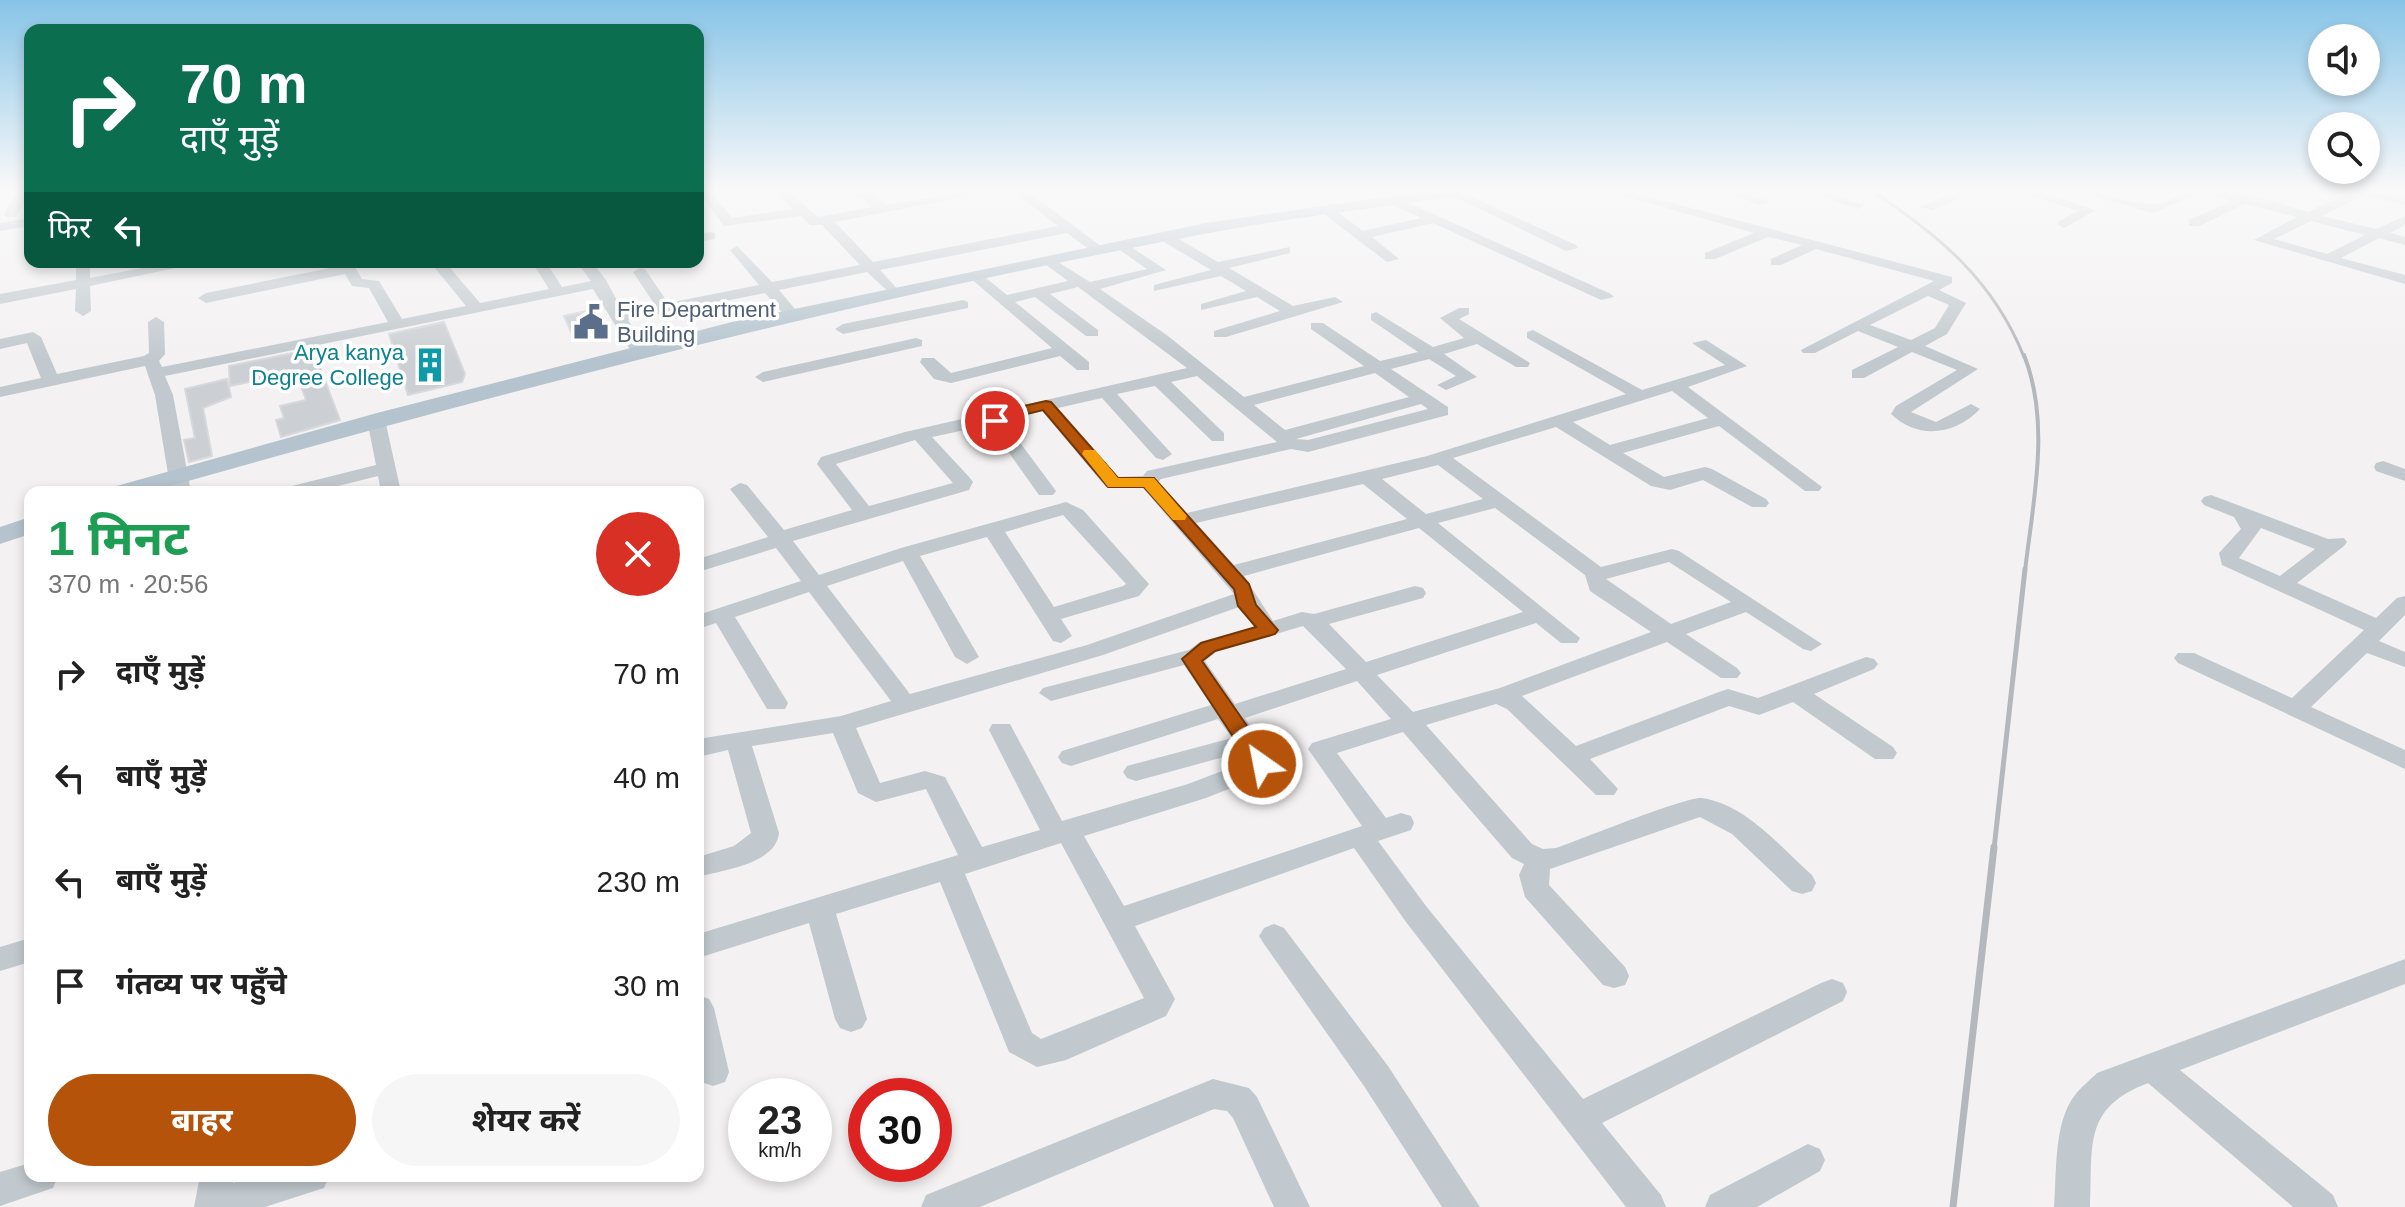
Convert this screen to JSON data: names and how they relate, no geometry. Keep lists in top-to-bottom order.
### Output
{
  "places": {
    "public building": ["Fire Department Building"],
    "building": ["Arya kanya Degree College"]
  },
  "page": {
    "turn": ["70 m", "दाएँ मुड़ें"],
    "then": "फिर",
    "heading": ["1 मिनट", "370 m · 20:56"],
    "list": [
      {
        "name": "दाएँ मुड़ें",
        "value": "70 m"
      },
      {
        "name": "बाएँ मुड़ें",
        "value": "40 m"
      },
      {
        "name": "बाएँ मुड़ें",
        "value": "230 m"
      },
      {
        "name": "गंतव्य पर पहुँचे",
        "value": "30 m"
      }
    ],
    "buttons": ["बाहर", "शेयर करें"],
    "speed": "23 km/h",
    "limit": "30"
  }
}
